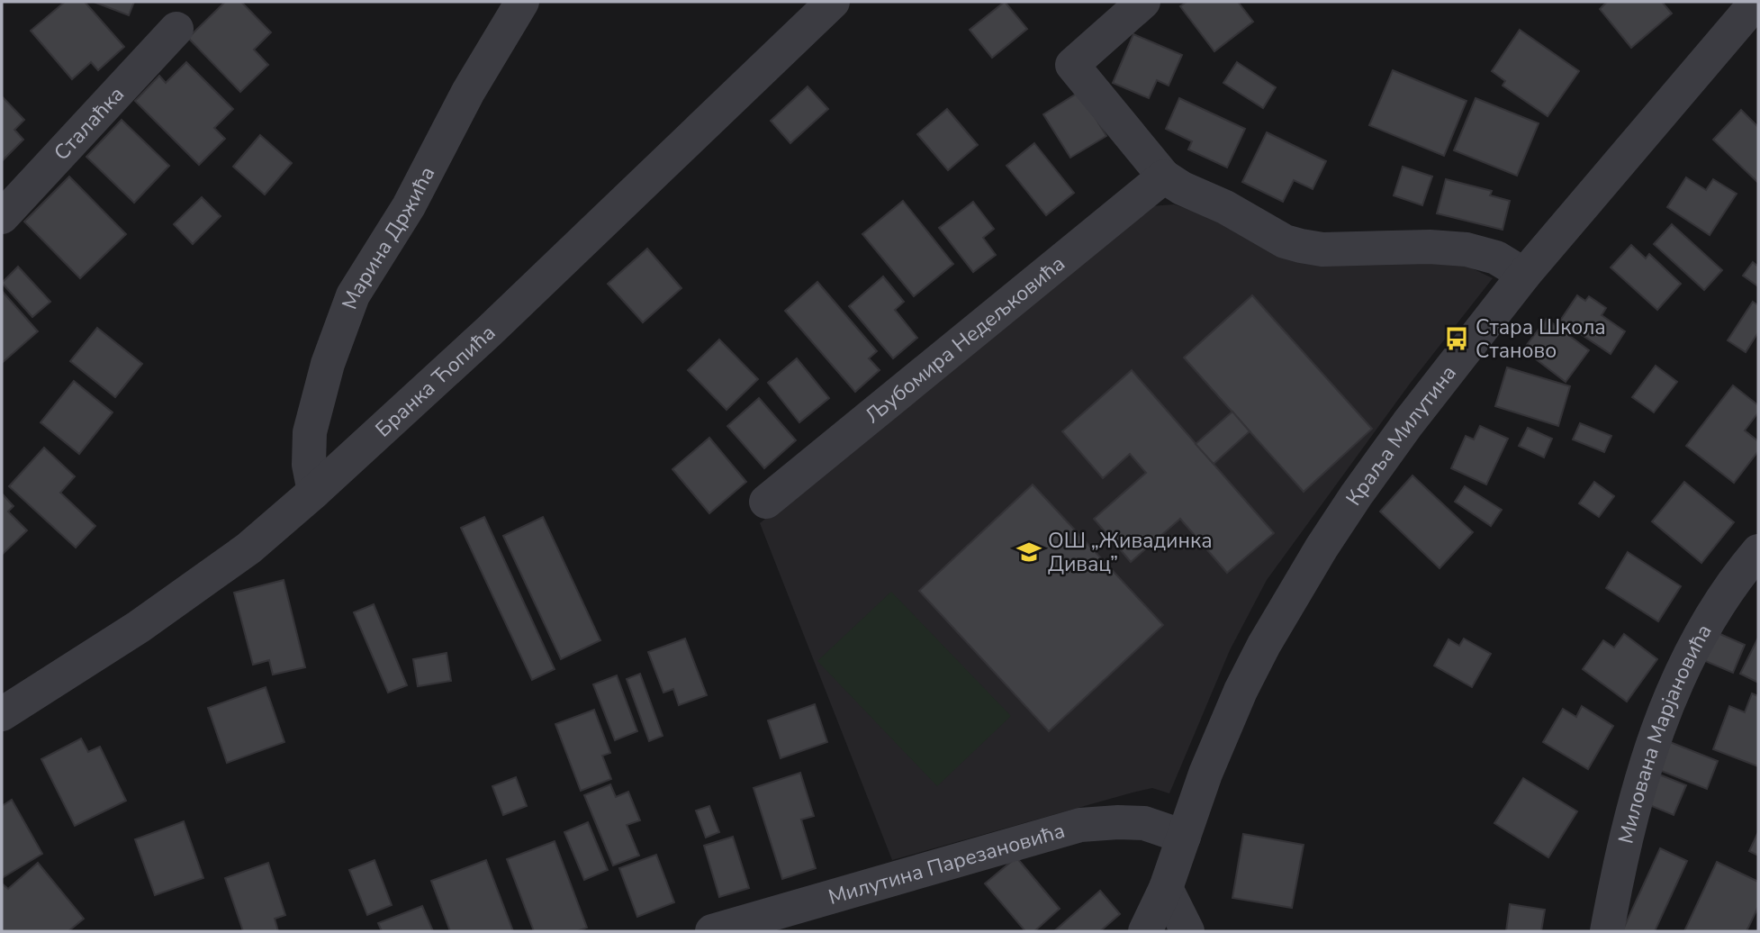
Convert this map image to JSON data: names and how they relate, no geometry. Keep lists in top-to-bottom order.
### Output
{
  "streets": {
    "street": [
      "Сталаћка",
      "Марина Држића",
      "Љубомира Недељковића",
      "Бранка Ћопића",
      "Краља Милутина",
      "Милована Марјановића",
      "Милутина Парезановића"
    ]
  },
  "crossings": [
    ["Марина Држића", "Бранка Ћопића"],
    ["Краља Милутина", "Милутина Парезановића"]
  ],
  "places": {
    "bus stop": ["Стара Школа Станово"],
    "school or university": ["ОШ „Живадинка Дивац”"]
  }
}
